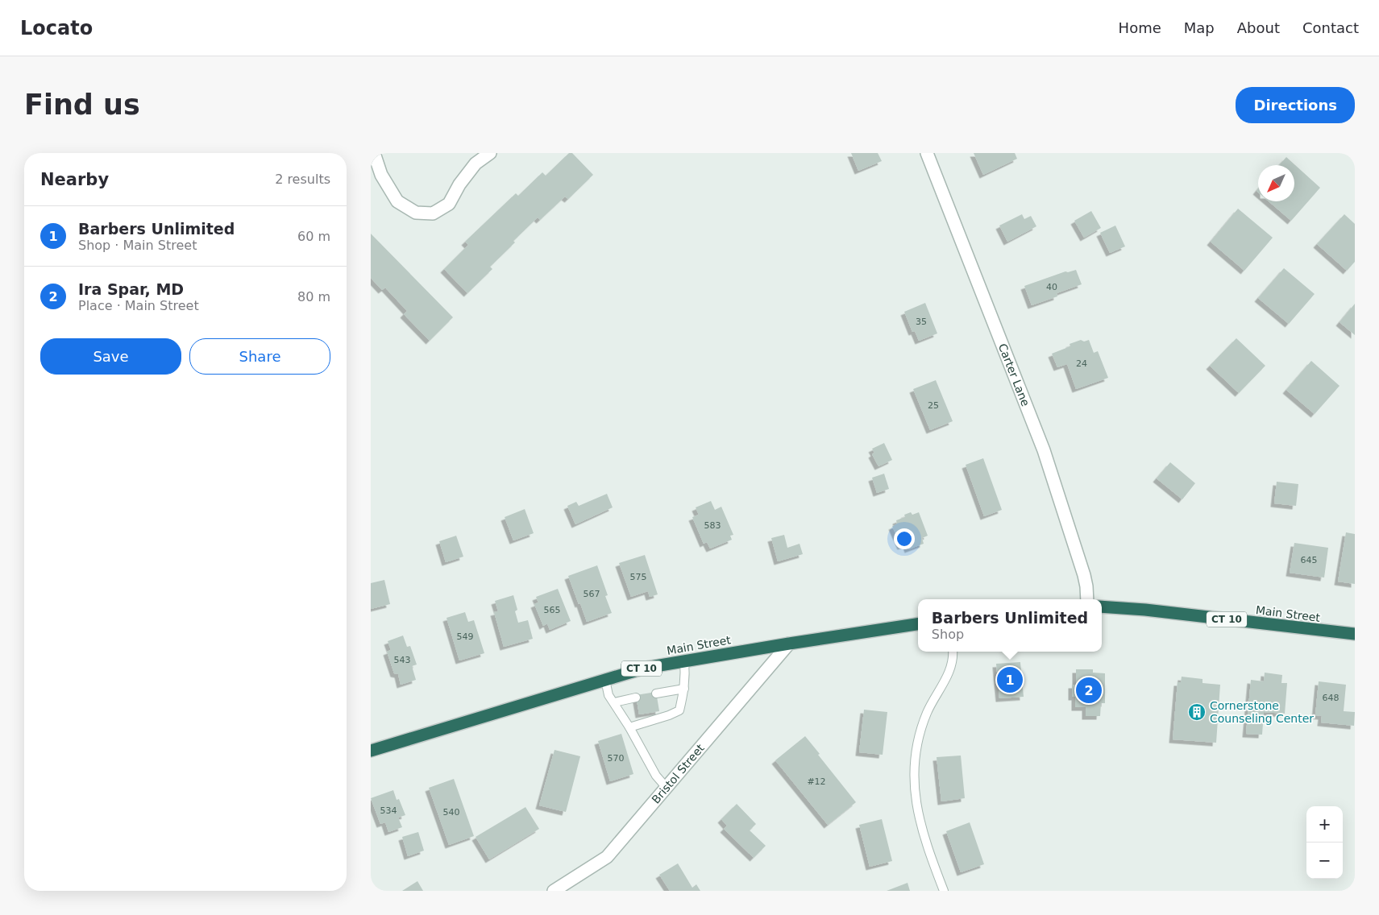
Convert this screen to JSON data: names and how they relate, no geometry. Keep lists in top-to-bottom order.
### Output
{
  "streets": {
    "highway": ["Main Street", "CT 10"],
    "street": ["Carter Lane", "Bristol Street"]
  },
  "crossings": [
    ["Main Street", "Bristol Street"]
  ],
  "places": {
    "building": ["Cornerstone Counseling Center"]
  },
  "house_numbers": [
    "40",
    "35",
    "24",
    "25",
    "583",
    "645",
    "575",
    "567",
    "565",
    "549",
    "543",
    "648",
    "570",
    "#12",
    "534",
    "540"
  ],
  "north": "bottom left",
  "page": {
    "header": "Locato",
    "nav": [
      "Home",
      "Map",
      "About",
      "Contact"
    ],
    "buttons": [
      "Directions",
      ["Save", "Share"]
    ],
    "title": "Find us",
    "heading": ["Nearby", "2 results"],
    "list": [
      {
        "mark": "1",
        "name": "Barbers Unlimited",
        "note": "Shop · Main Street",
        "value": "60 m"
      },
      {
        "mark": "2",
        "name": "Ira Spar, MD",
        "note": "Place · Main Street",
        "value": "80 m"
      }
    ],
    "popup": ["Barbers Unlimited", "Shop"],
    "pins": ["1", "2"],
    "map_buttons": ["+", "−"]
  }
}
